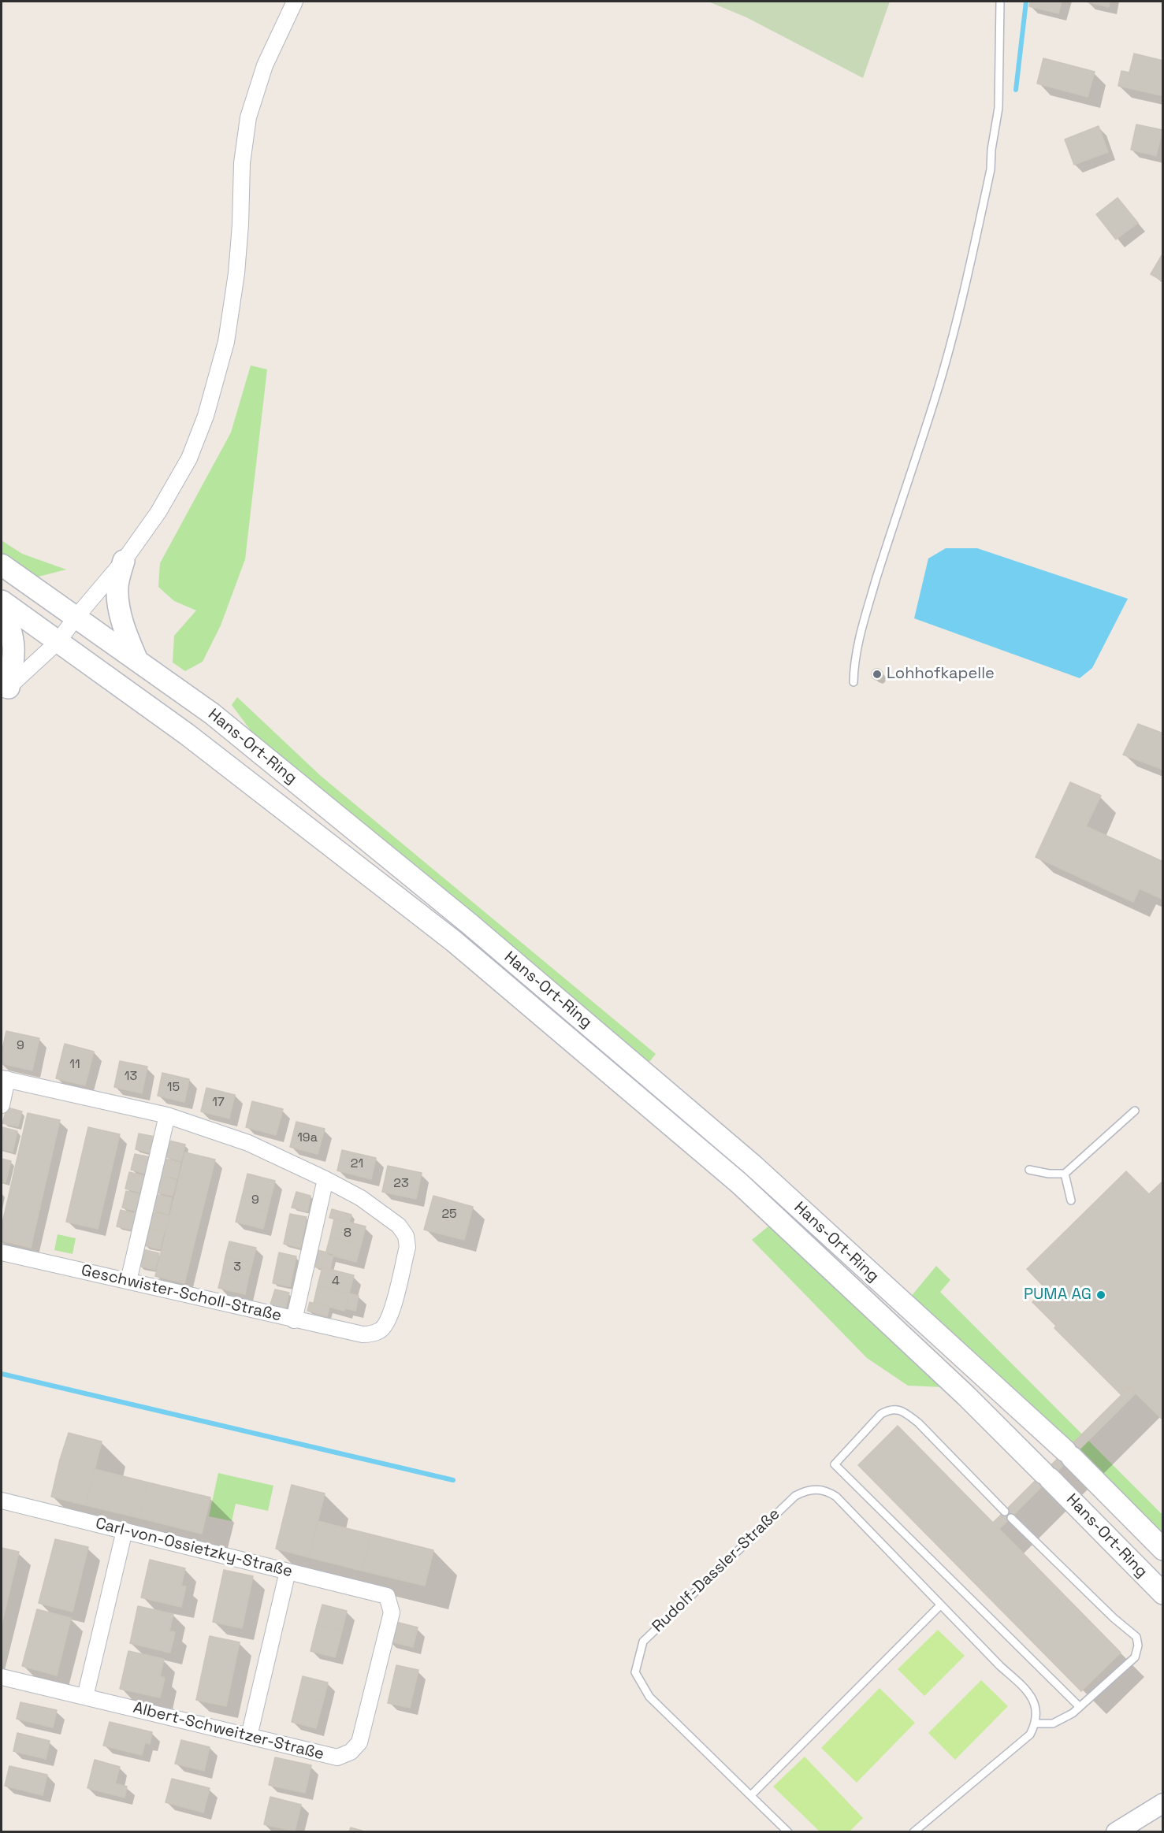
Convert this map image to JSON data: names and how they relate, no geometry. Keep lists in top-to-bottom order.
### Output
{
  "streets": {
    "main road": ["Hans-Ort-Ring"],
    "street": ["Geschwister-Scholl-Straße", "Carl-von-Ossietzky-Straße", "Albert-Schweitzer-Straße"],
    "lane": ["Rudolf-Dassler-Straße"]
  },
  "crossings": [
    ["Carl-von-Ossietzky-Straße", "Albert-Schweitzer-Straße"]
  ],
  "places": ["Lohhofkapelle", "PUMA AG"],
  "house_numbers": [
    "9",
    "11",
    "13",
    "15",
    "17",
    "19a",
    "21",
    "23",
    "9",
    "25",
    "8",
    "3",
    "4"
  ]
}
